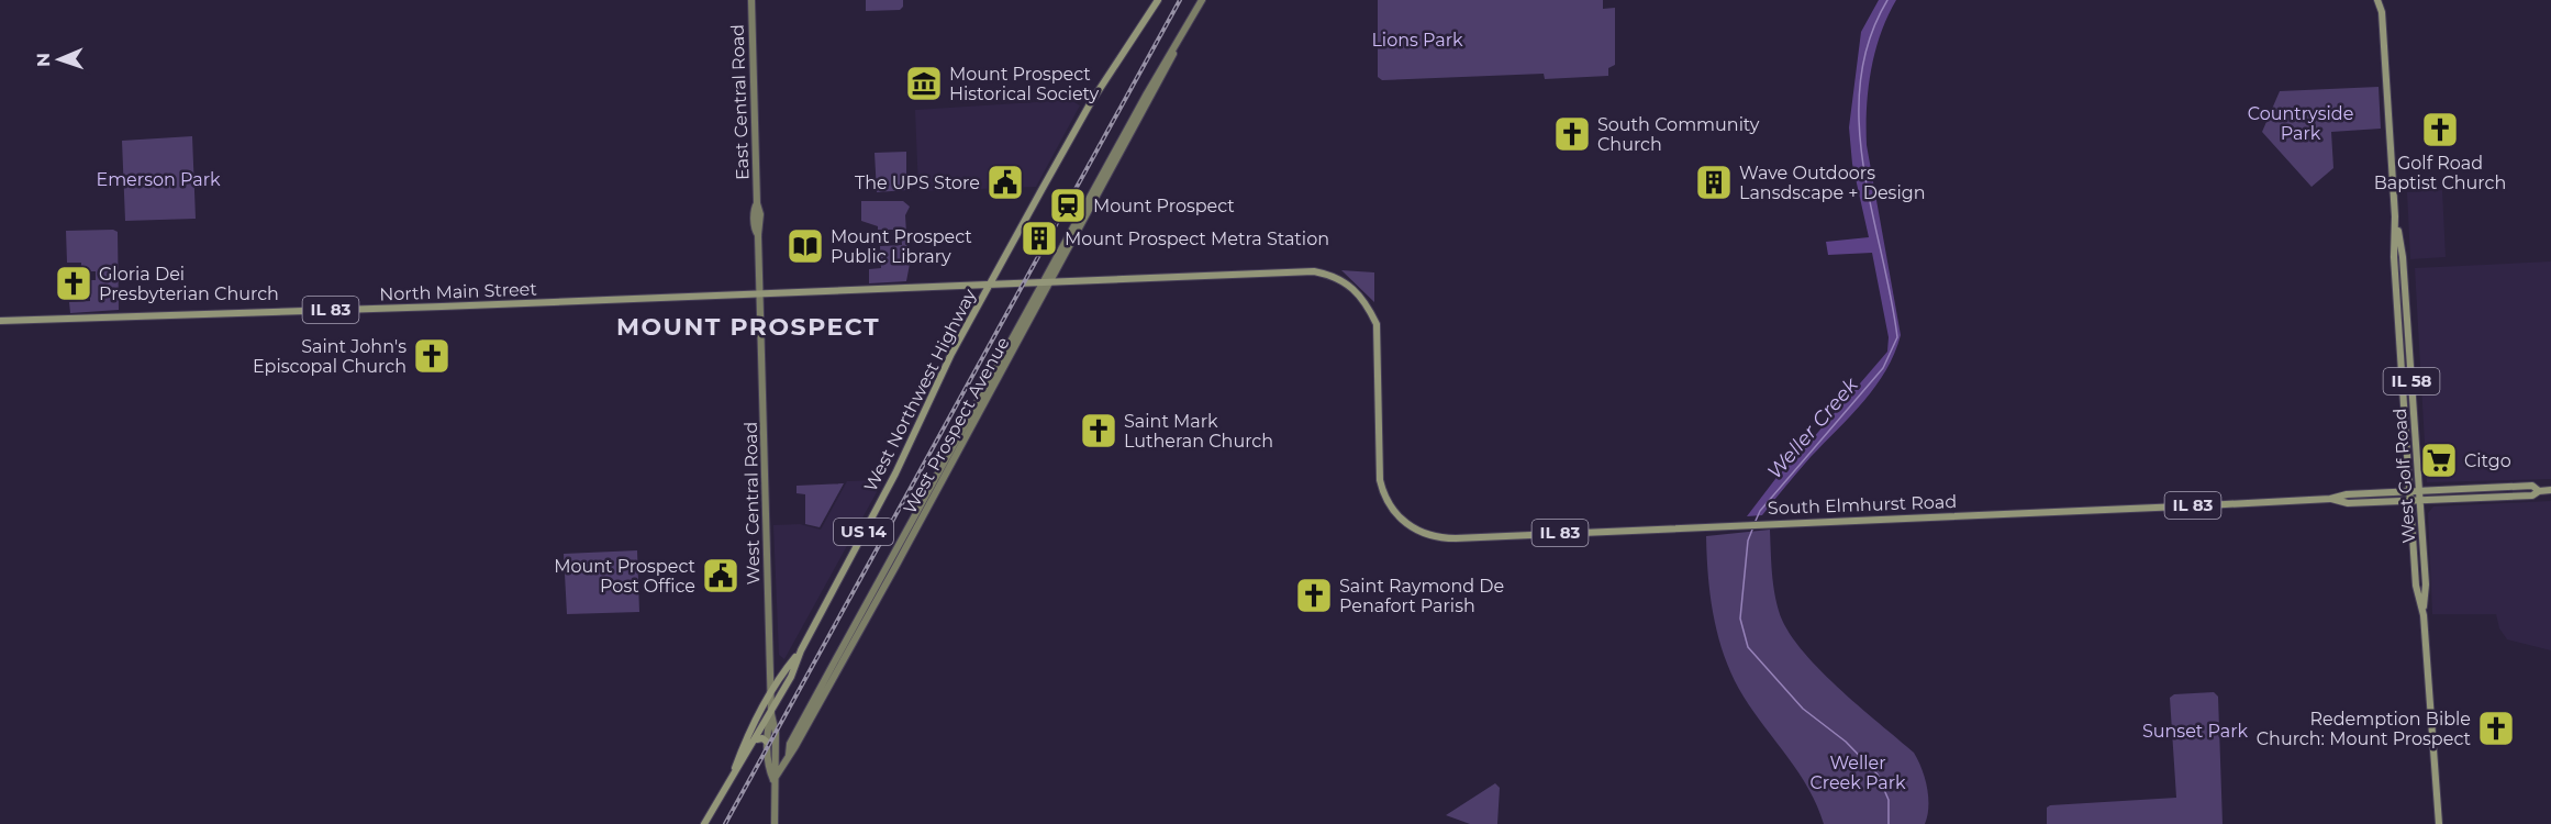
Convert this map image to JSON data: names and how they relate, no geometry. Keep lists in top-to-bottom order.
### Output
{
  "streets": {
    "main road": [
      "North Main Street",
      "IL 83",
      "IL 58",
      "West Northwest Highway",
      "West Golf Road",
      "South Elmhurst Road",
      "US 14"
    ],
    "street": ["East Central Road", "West Prospect Avenue", "West Central Road"]
  },
  "crossings": [
    ["East Central Road", "North Main Street"],
    ["East Central Road", "IL 83"],
    ["East Central Road", "West Central Road"],
    ["North Main Street", "IL 83"],
    ["North Main Street", "West Central Road"],
    ["IL 83", "West Northwest Highway"],
    ["IL 83", "West Prospect Avenue"],
    ["IL 83", "West Central Road"],
    ["IL 83", "South Elmhurst Road"],
    ["IL 83", "US 14"],
    ["West Northwest Highway", "West Central Road"],
    ["West Northwest Highway", "US 14"],
    ["West Prospect Avenue", "West Central Road"],
    ["West Prospect Avenue", "South Elmhurst Road"],
    ["West Golf Road", "South Elmhurst Road"]
  ],
  "districts": ["MOUNT PROSPECT"],
  "water": ["Weller Creek"],
  "parks": [
    "Lions Park",
    "Countryside Park",
    "Emerson Park",
    "Sunset Park",
    "Weller Creek Park"
  ],
  "places": {
    "museum": ["Mount Prospect Historical Society"],
    "church": [
      "Golf Road Baptist Church",
      "South Community Church",
      "Gloria Dei Presbyterian Church",
      "Saint John's Episcopal Church",
      "Saint Mark Lutheran Church",
      "Saint Raymond De Penafort Parish",
      "Redemption Bible Church: Mount Prospect"
    ],
    "public building": ["The UPS Store", "Mount Prospect Post Office"],
    "building": ["Wave Outdoors Lansdscape + Design", "Mount Prospect Metra Station"],
    "station": ["Mount Prospect"],
    "library": ["Mount Prospect Public Library"],
    "supermarket": ["Citgo"]
  },
  "north": "left"
}
